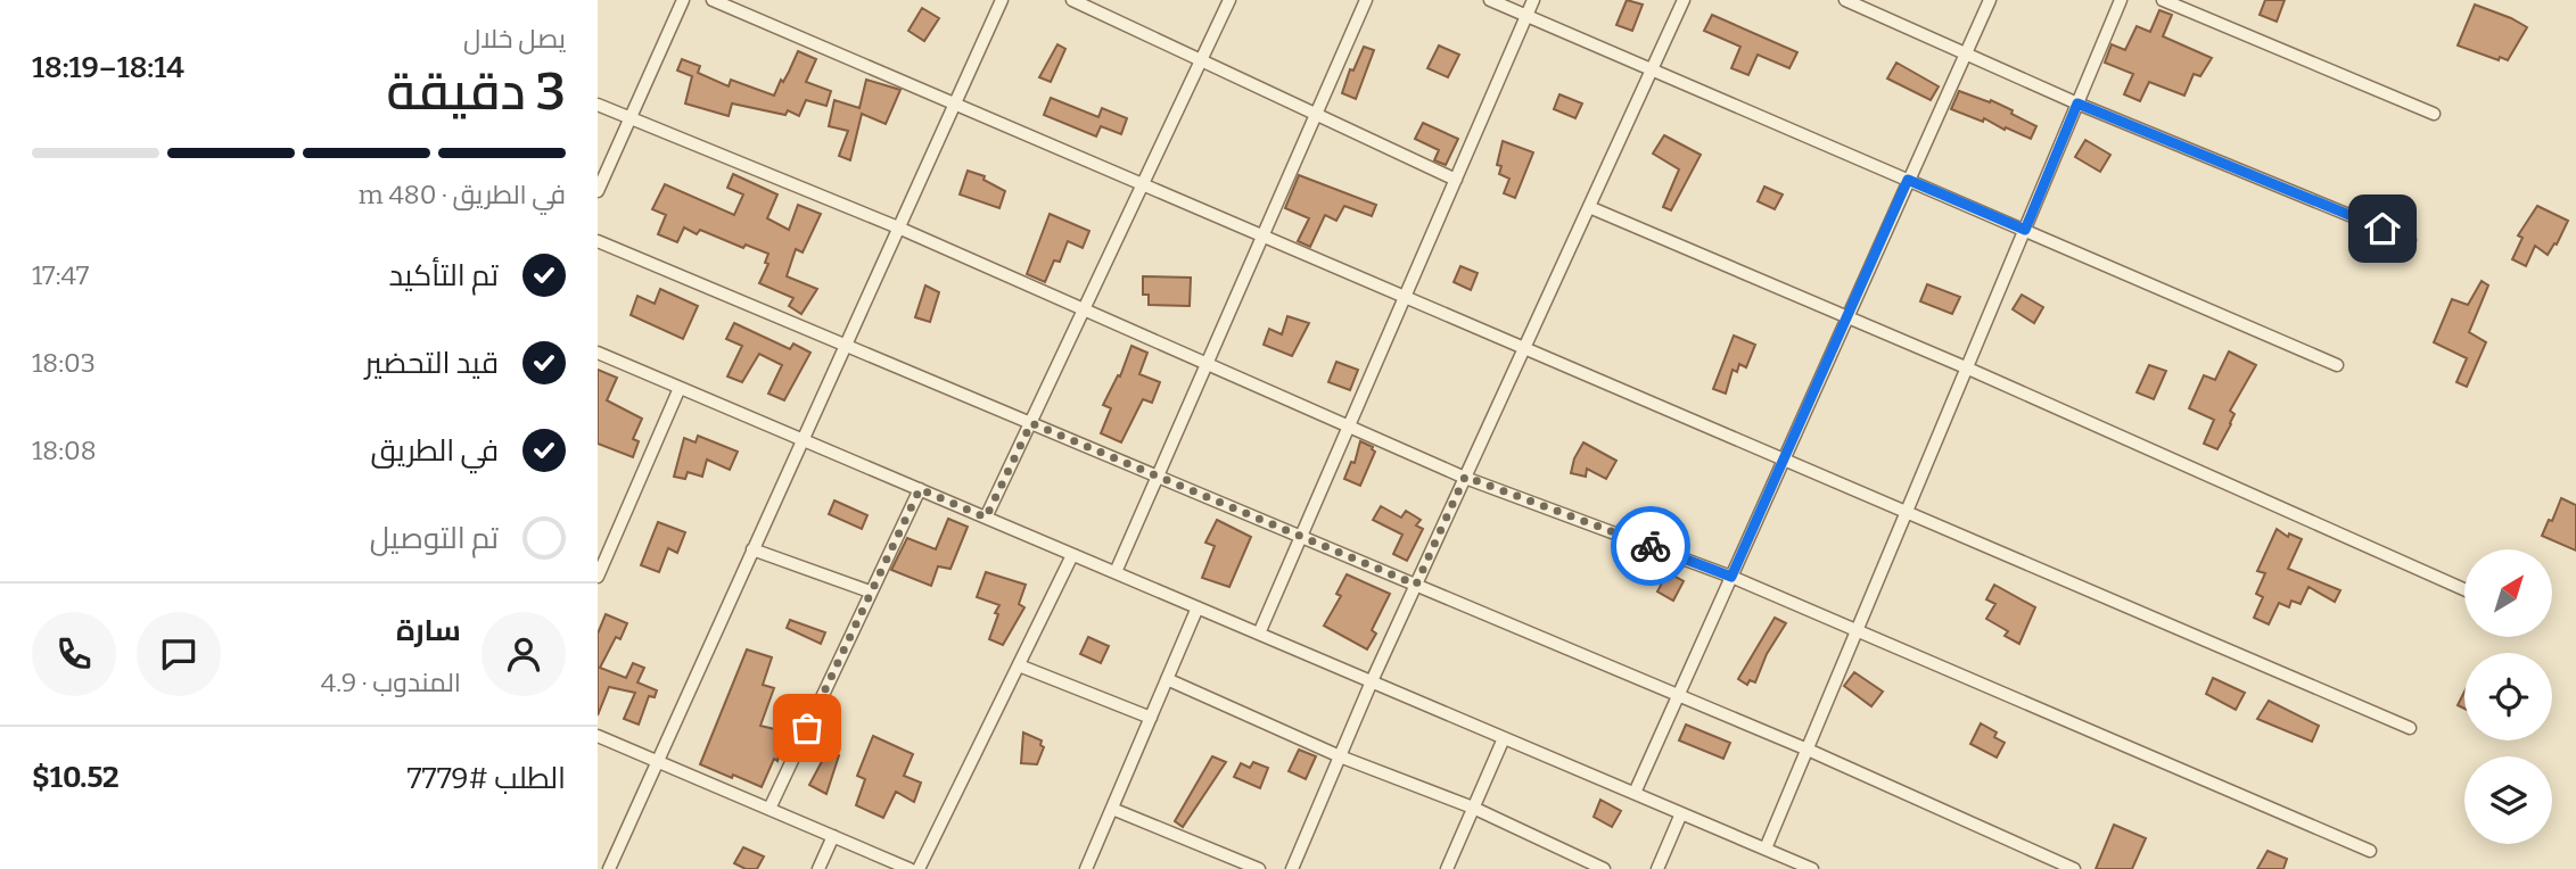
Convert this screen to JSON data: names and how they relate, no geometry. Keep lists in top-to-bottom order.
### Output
{
  "north": "top right",
  "page": {
    "heading": ["3 دقيقة", "يصل خلال", "18:14–18:19"],
    "panel": [
      "سارة",
      "المندوب · 4.9",
      "الطلب #7779",
      "$10.52"
    ],
    "bar": "في الطريق · 480 m",
    "list": [
      ["تم التأكيد", "17:47"],
      ["قيد التحضير", "18:03"],
      ["في الطريق", "18:08"],
      "تم التوصيل"
    ]
  }
}
